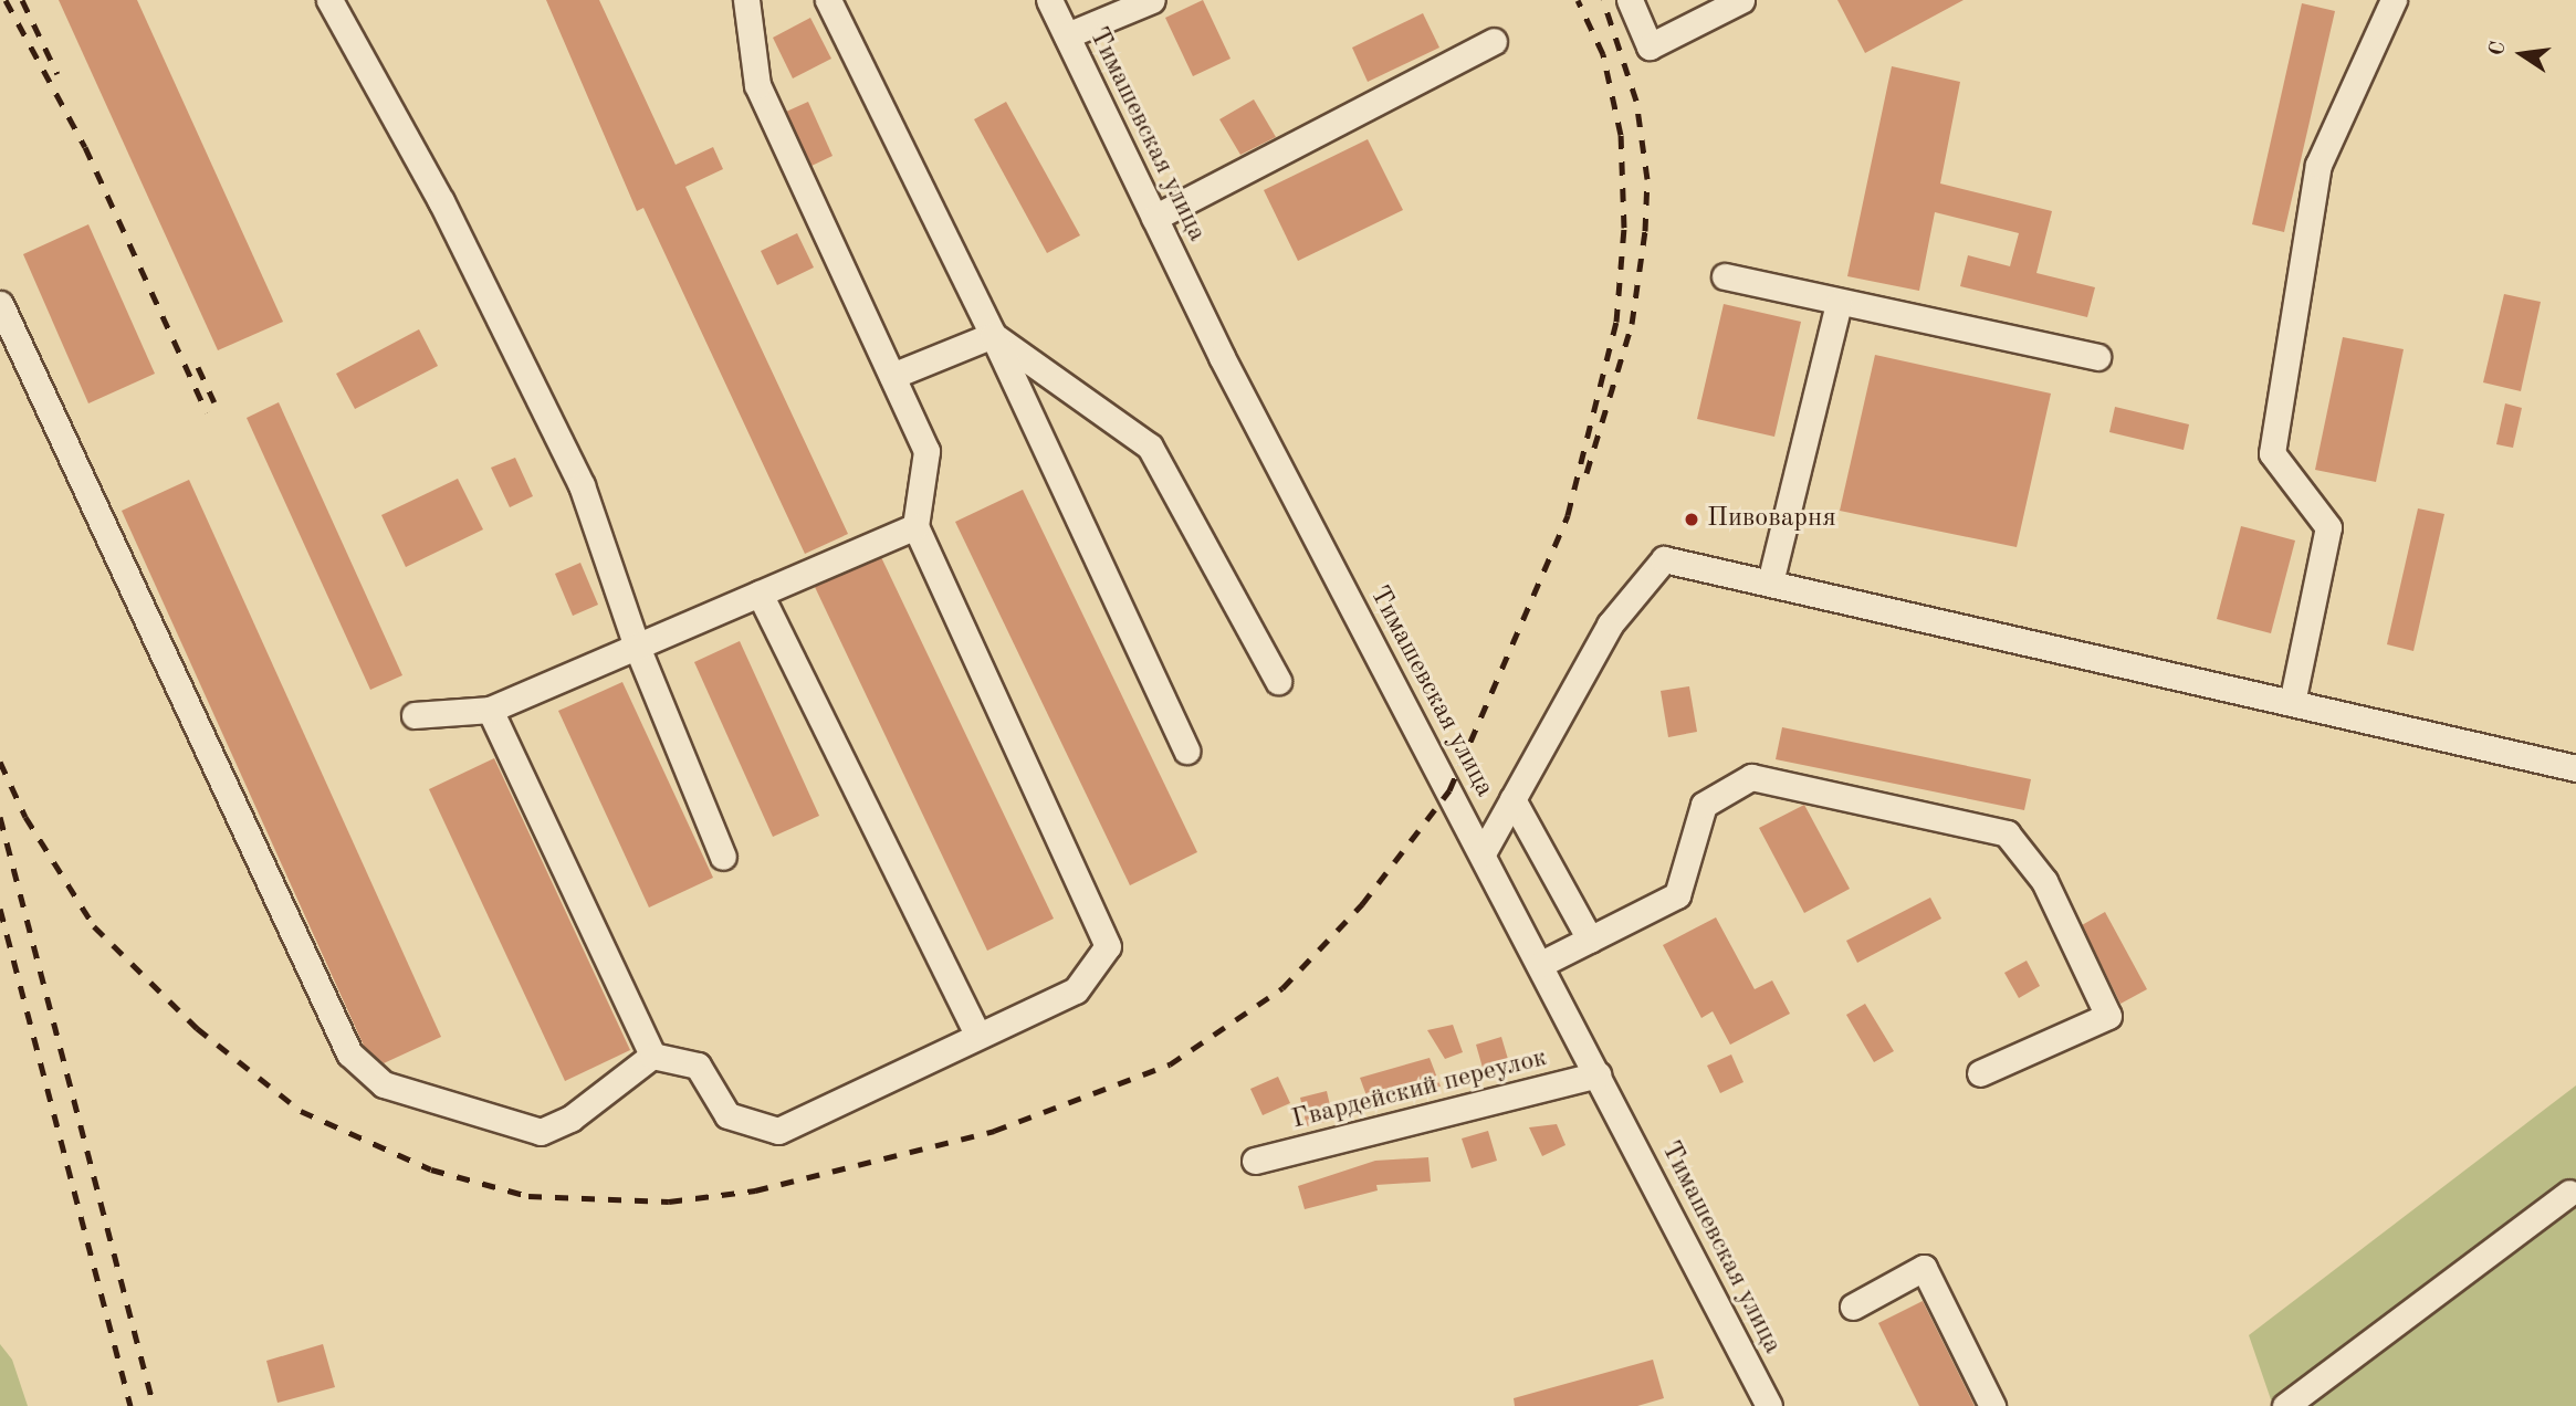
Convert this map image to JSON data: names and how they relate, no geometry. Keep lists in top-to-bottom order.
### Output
{
  "streets": {
    "street": ["Тимашевская улица", "Гвардейский переулок"]
  },
  "crossings": [
    ["Тимашевская улица", "Гвардейский переулок"]
  ],
  "places": ["Пивоварня"],
  "north": "left"
}
